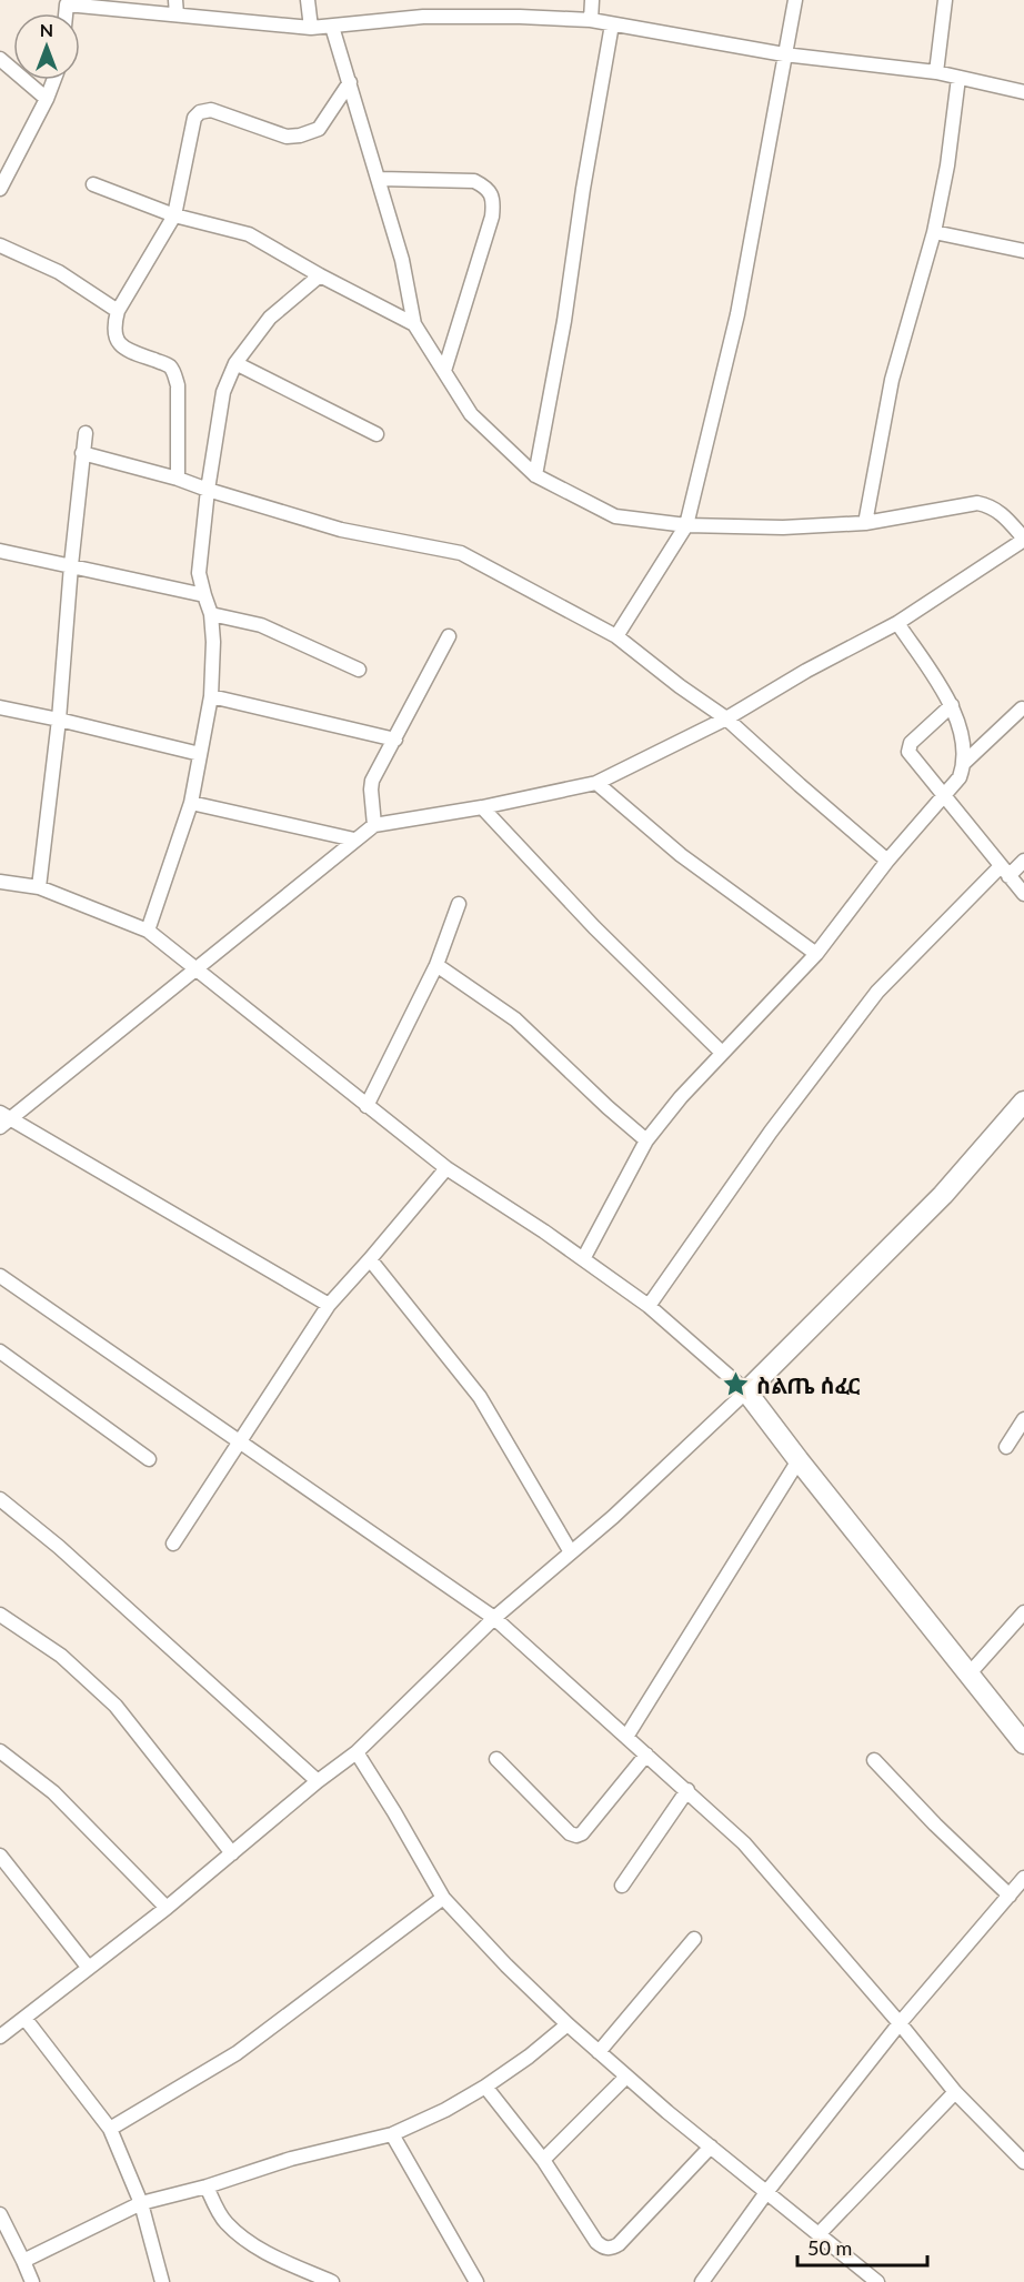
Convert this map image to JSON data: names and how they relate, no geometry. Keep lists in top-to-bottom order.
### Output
{
  "places": {
    "place": ["ስልጤ ሰፈር"]
  },
  "scale_bar": "50 m",
  "north": "top"
}
